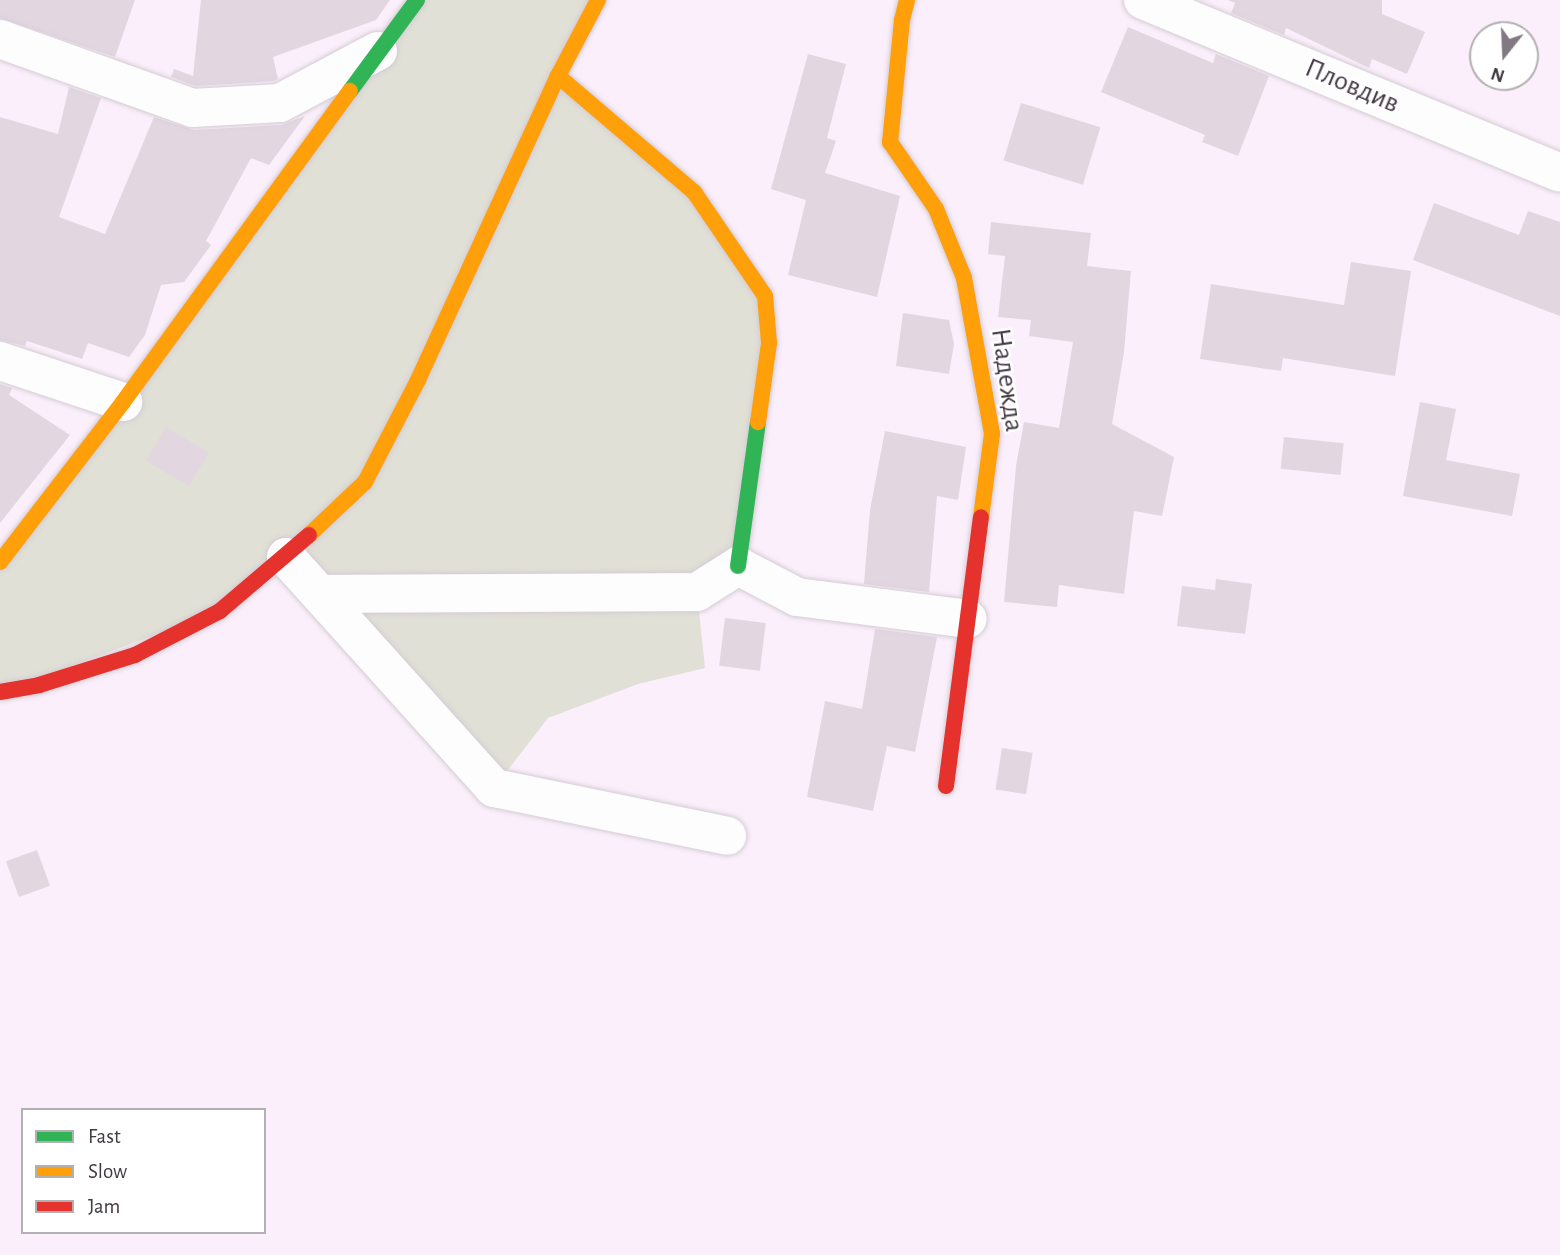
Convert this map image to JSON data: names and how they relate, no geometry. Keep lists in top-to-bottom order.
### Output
{
  "streets": {
    "street": ["Пловдив", "Надежда"]
  },
  "legend": ["Fast", "Slow", "Jam"],
  "north": "bottom"
}
